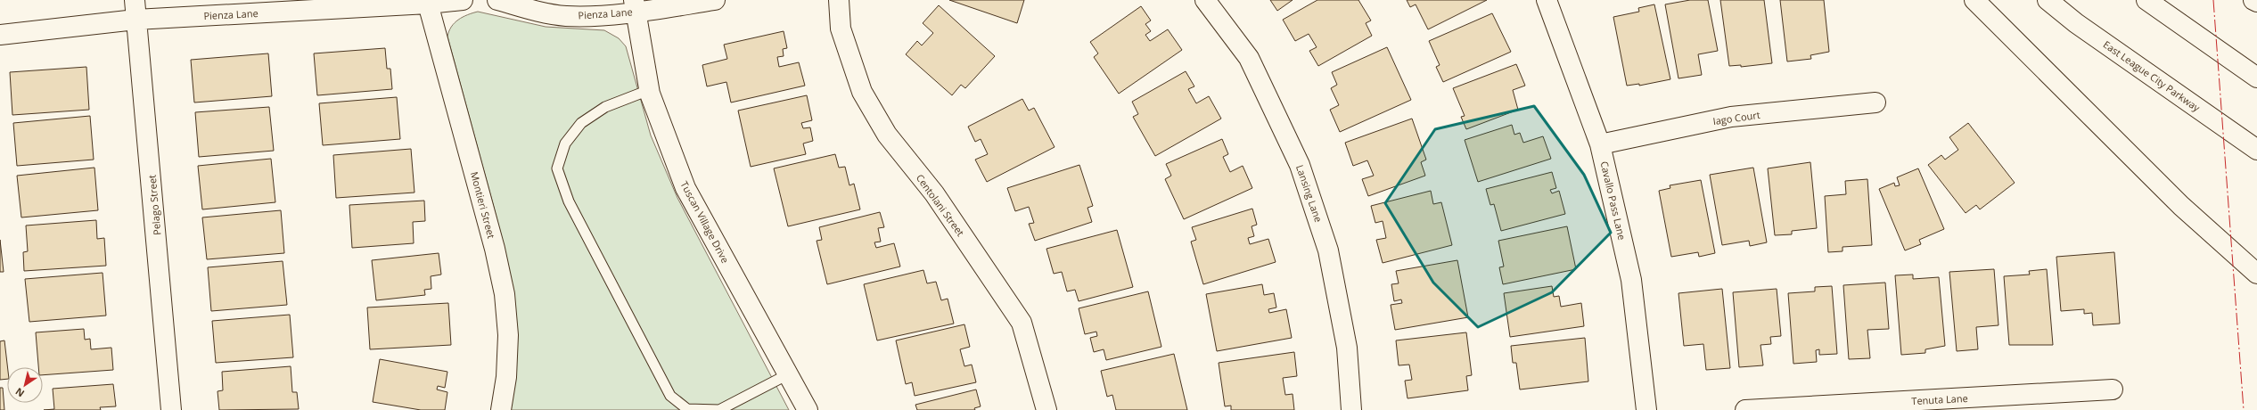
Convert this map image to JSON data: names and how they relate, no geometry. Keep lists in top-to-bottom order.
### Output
{
  "streets": {
    "street": [
      "Pienza Lane",
      "East League City Parkway",
      "Iago Court",
      "Lansing Lane",
      "Cavallo Pass Lane",
      "Pelago Street",
      "Montieri Street",
      "Centolani Street",
      "Tuscan Village Drive",
      "Tenuta Lane"
    ]
  },
  "crossings": [
    ["Pienza Lane", "Pelago Street"],
    ["Pienza Lane", "Montieri Street"],
    ["Pienza Lane", "Tuscan Village Drive"],
    ["Iago Court", "Cavallo Pass Lane"]
  ],
  "north": "bottom left"
}
